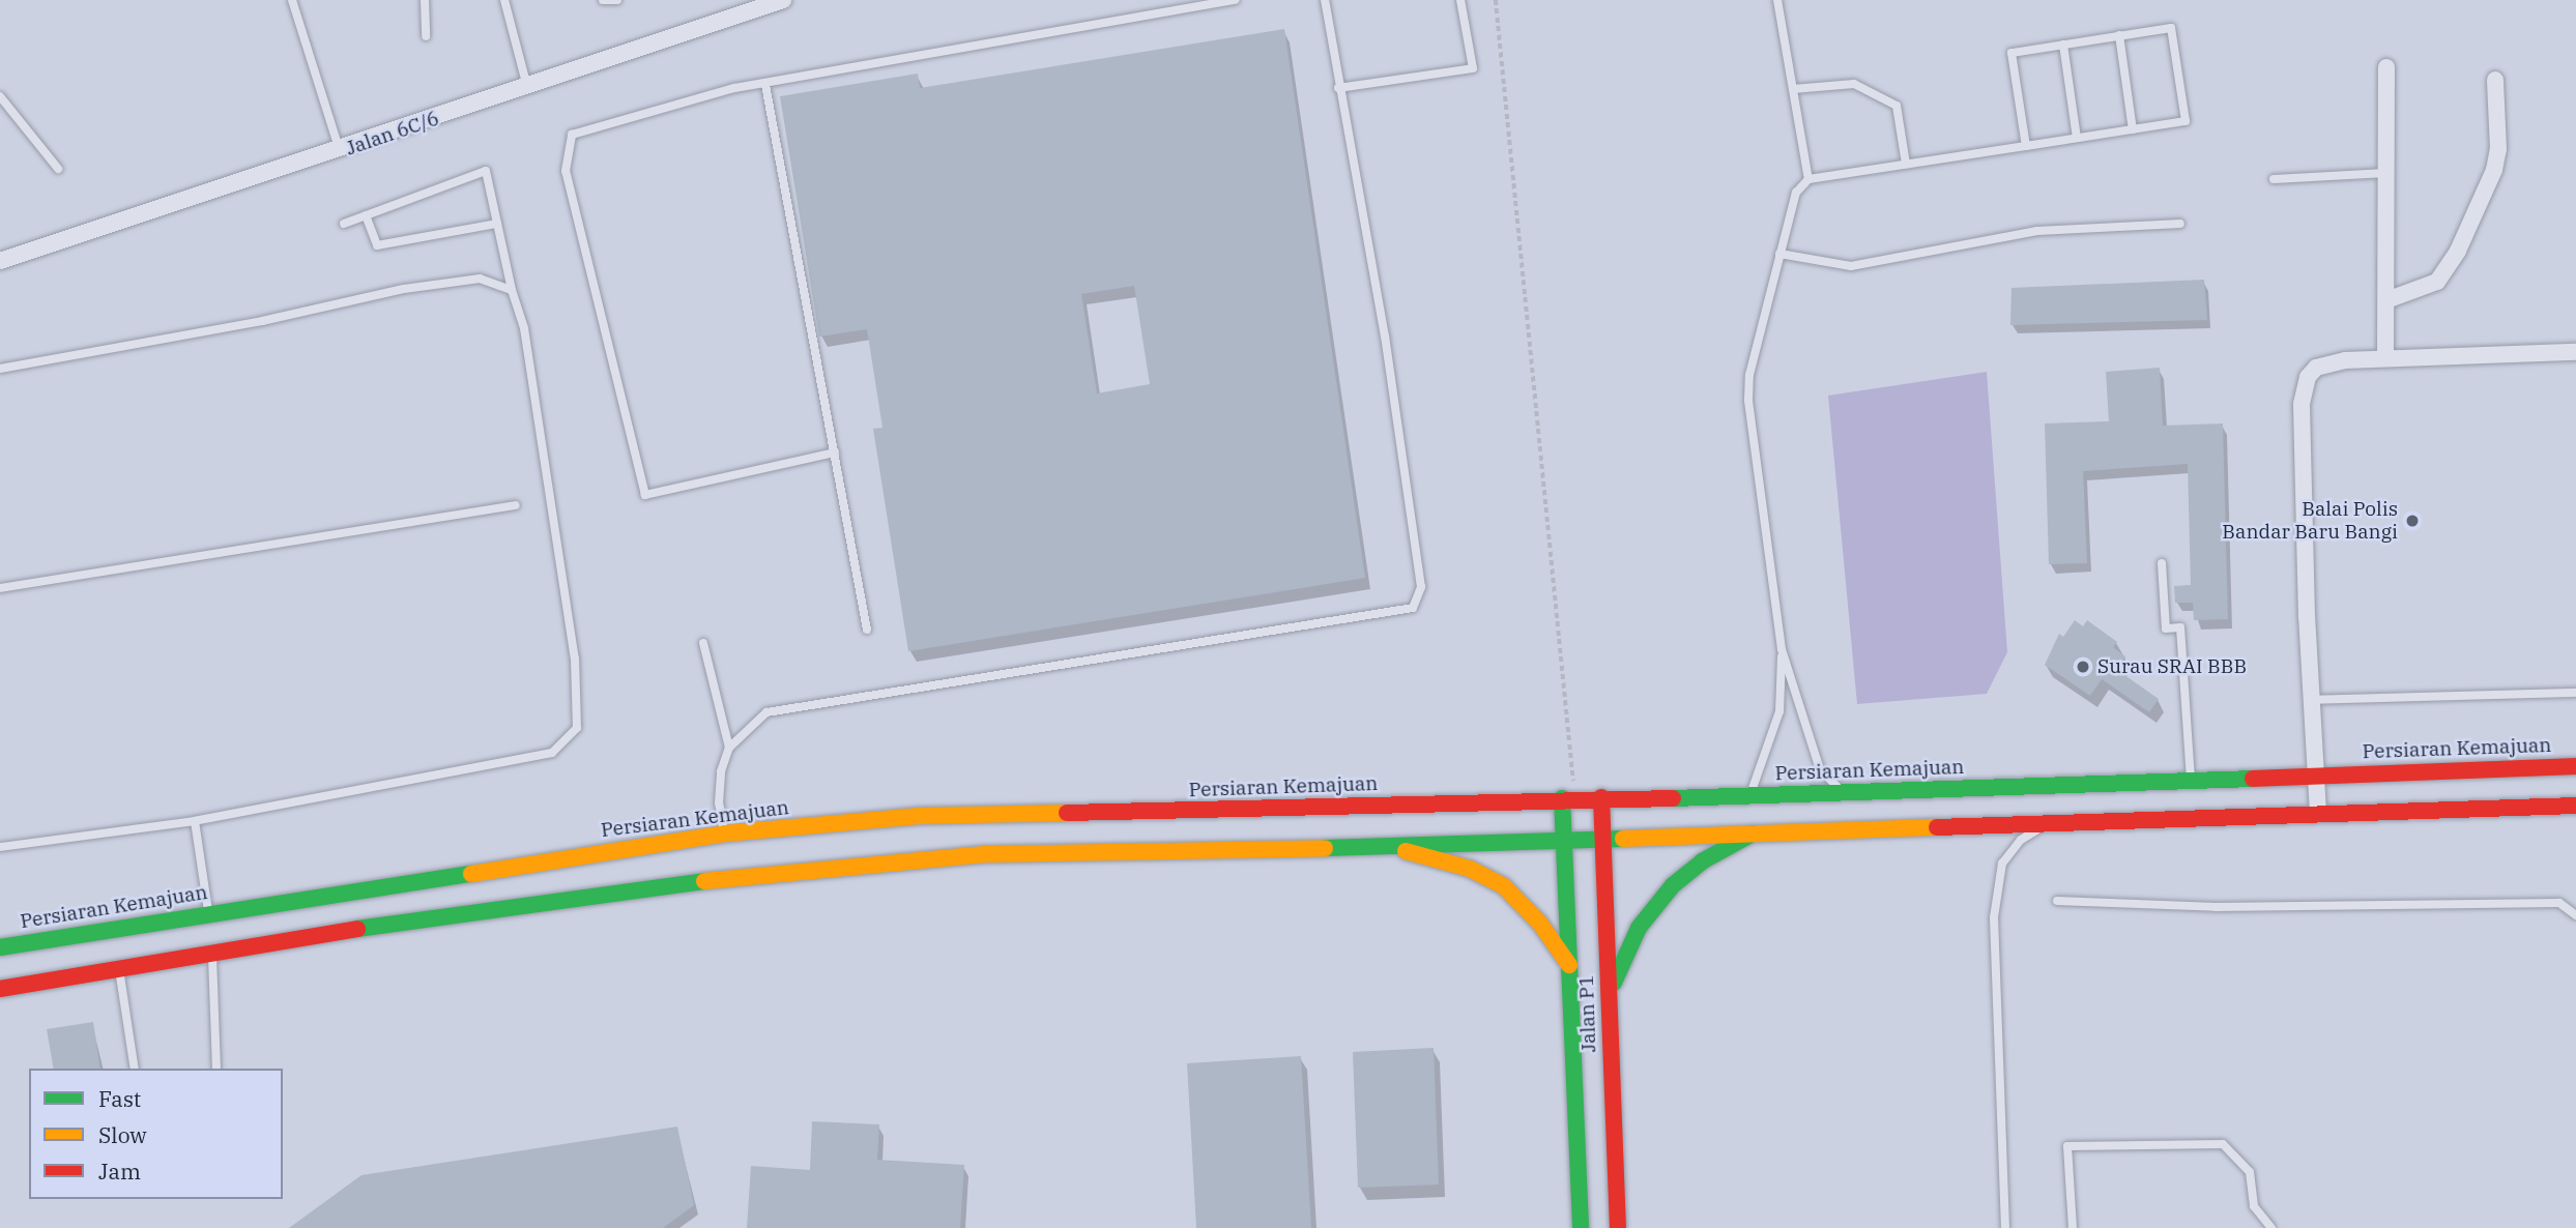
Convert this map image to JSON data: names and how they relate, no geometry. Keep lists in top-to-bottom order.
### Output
{
  "streets": {
    "main road": ["Persiaran Kemajuan", "Jalan P1"],
    "street": ["Jalan 6C/6"]
  },
  "crossings": [
    ["Persiaran Kemajuan", "Jalan P1"]
  ],
  "places": ["Balai Polis Bandar Baru Bangi", "Surau SRAI BBB"],
  "legend": ["Fast", "Slow", "Jam"]
}
